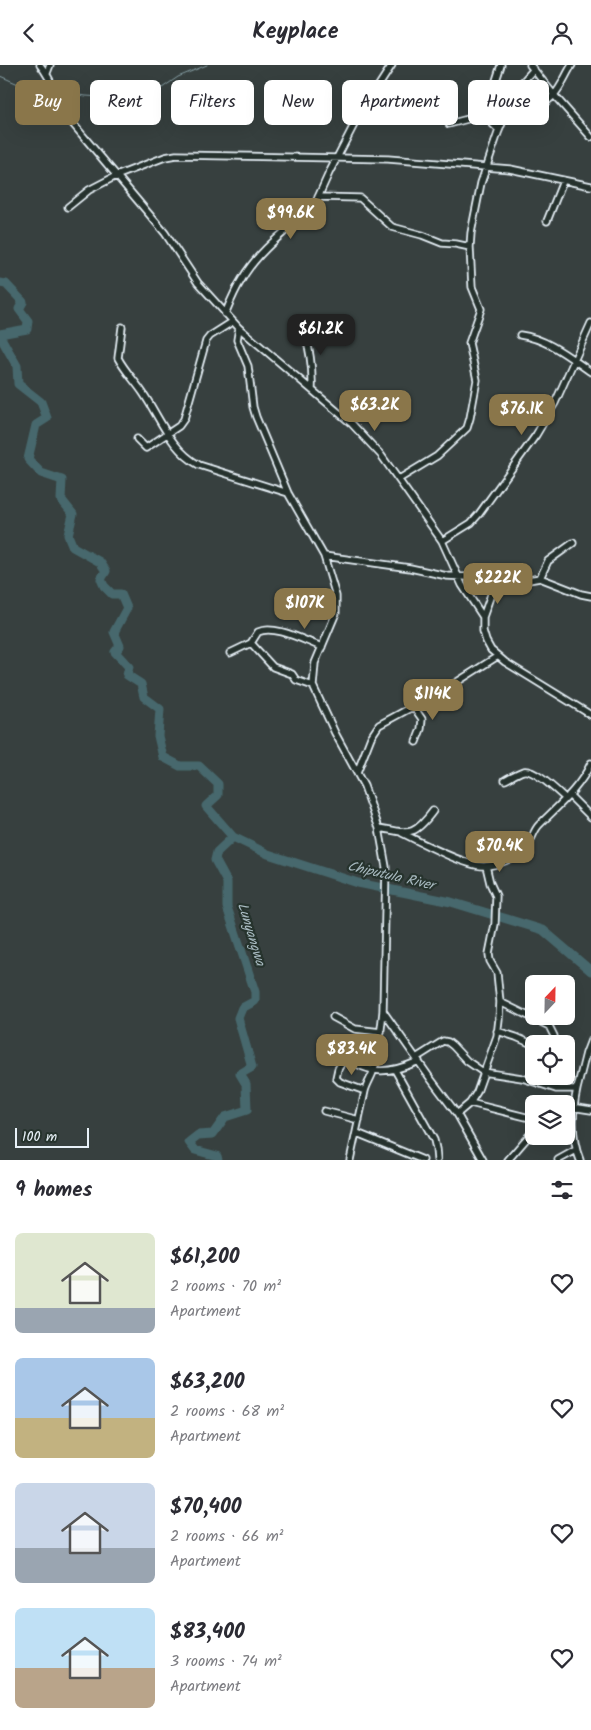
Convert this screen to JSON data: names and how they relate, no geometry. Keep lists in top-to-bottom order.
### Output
{
  "water": ["Chiputula River", "Lunyangwa"],
  "scale_bar": "100 m",
  "north": "top",
  "page": {
    "header": "Keyplace",
    "chip": [
      "Buy",
      "Rent",
      "Filters",
      "New",
      "Apartment",
      "House"
    ],
    "price": [
      "$99.6K",
      "$61.2K",
      "$63.2K",
      "$76.1K",
      "$222K",
      "$107K",
      "$114K",
      "$70.4K",
      "$83.4K"
    ],
    "scale": "100 m",
    "heading": "9 homes",
    "list": [
      {
        "name": "$61,200",
        "note": "2 rooms · 70 m² · Apartment"
      },
      {
        "name": "$63,200",
        "note": "2 rooms · 68 m² · Apartment"
      },
      {
        "name": "$70,400",
        "note": "2 rooms · 66 m² · Apartment"
      },
      {
        "name": "$83,400",
        "note": "3 rooms · 74 m² · Apartment"
      }
    ]
  }
}
